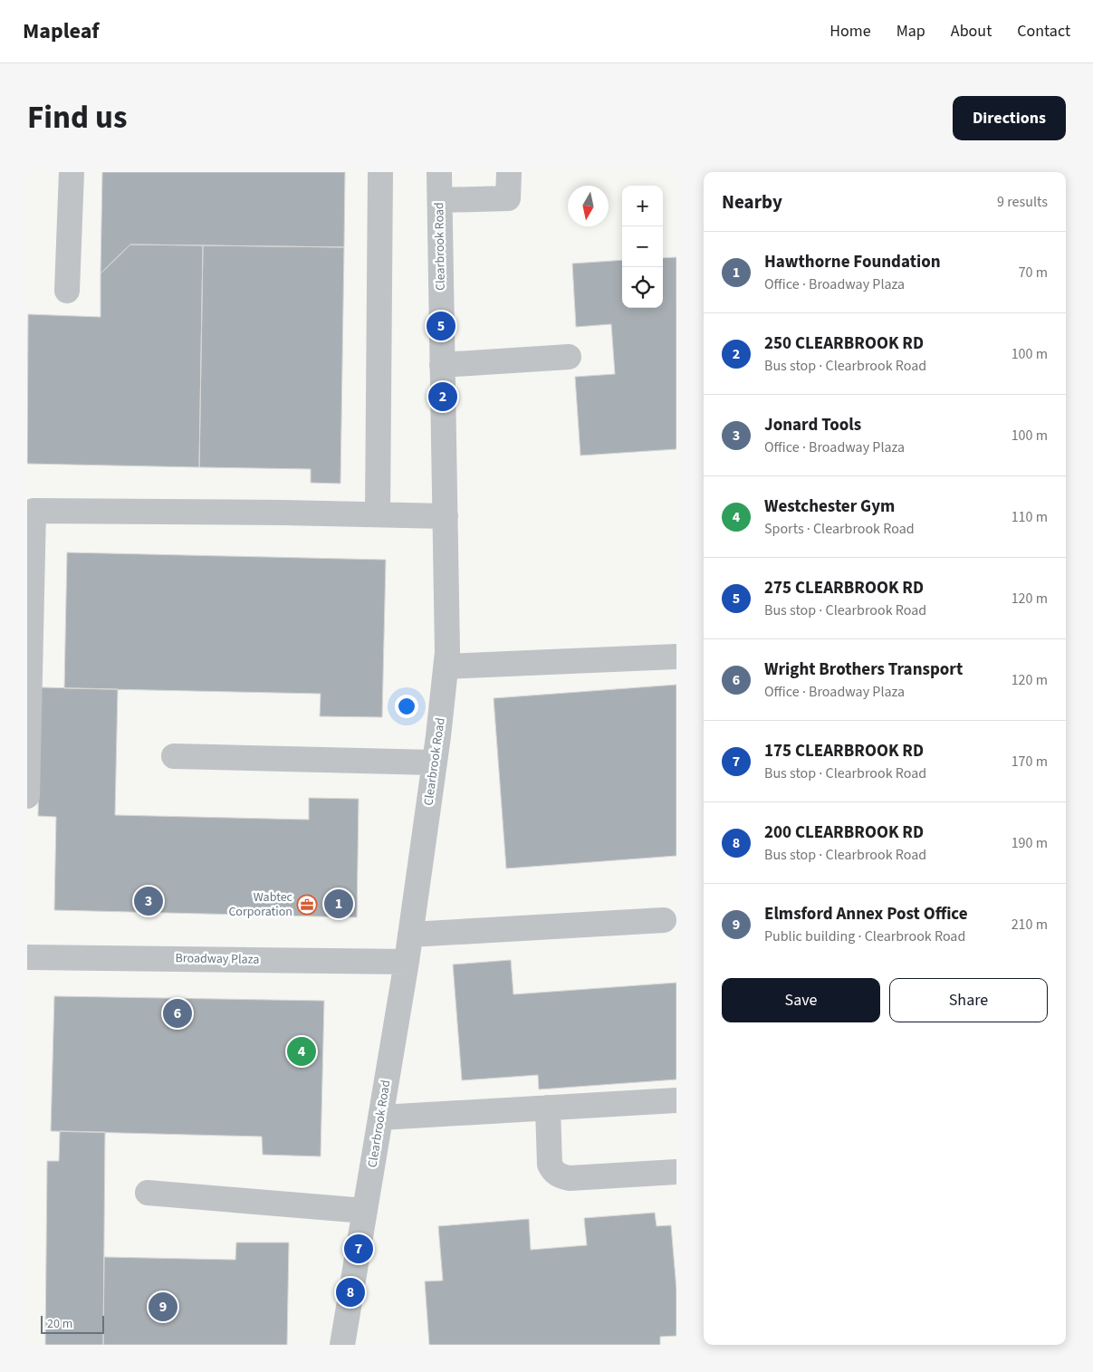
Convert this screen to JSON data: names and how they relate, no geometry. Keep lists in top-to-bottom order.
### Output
{
  "streets": {
    "street": ["Clearbrook Road", "Broadway Plaza"]
  },
  "crossings": [
    ["Clearbrook Road", "Broadway Plaza"]
  ],
  "places": {
    "office": ["Wabtec Corporation"]
  },
  "scale_bar": "20 m",
  "north": "bottom",
  "page": {
    "header": "Mapleaf",
    "nav": [
      "Home",
      "Map",
      "About",
      "Contact"
    ],
    "title": "Find us",
    "buttons": [
      "Directions",
      ["Save", "Share"]
    ],
    "heading": ["Nearby", "9 results"],
    "map_buttons": ["+", "−"],
    "list": [
      {
        "mark": "1",
        "name": "Hawthorne Foundation",
        "note": "Office · Broadway Plaza",
        "value": "70 m"
      },
      {
        "mark": "2",
        "name": "250 CLEARBROOK RD",
        "note": "Bus stop · Clearbrook Road",
        "value": "100 m"
      },
      {
        "mark": "3",
        "name": "Jonard Tools",
        "note": "Office · Broadway Plaza",
        "value": "100 m"
      },
      {
        "mark": "4",
        "name": "Westchester Gym",
        "note": "Sports · Clearbrook Road",
        "value": "110 m"
      },
      {
        "mark": "5",
        "name": "275 CLEARBROOK RD",
        "note": "Bus stop · Clearbrook Road",
        "value": "120 m"
      },
      {
        "mark": "6",
        "name": "Wright Brothers Transport",
        "note": "Office · Broadway Plaza",
        "value": "120 m"
      },
      {
        "mark": "7",
        "name": "175 CLEARBROOK RD",
        "note": "Bus stop · Clearbrook Road",
        "value": "170 m"
      },
      {
        "mark": "8",
        "name": "200 CLEARBROOK RD",
        "note": "Bus stop · Clearbrook Road",
        "value": "190 m"
      },
      {
        "mark": "9",
        "name": "Elmsford Annex Post Office",
        "note": "Public building · Clearbrook Road",
        "value": "210 m"
      }
    ],
    "pins": [
      "5",
      "2",
      "3",
      "1",
      "6",
      "4",
      "7",
      "8",
      "9"
    ],
    "scale": "20 m"
  }
}
